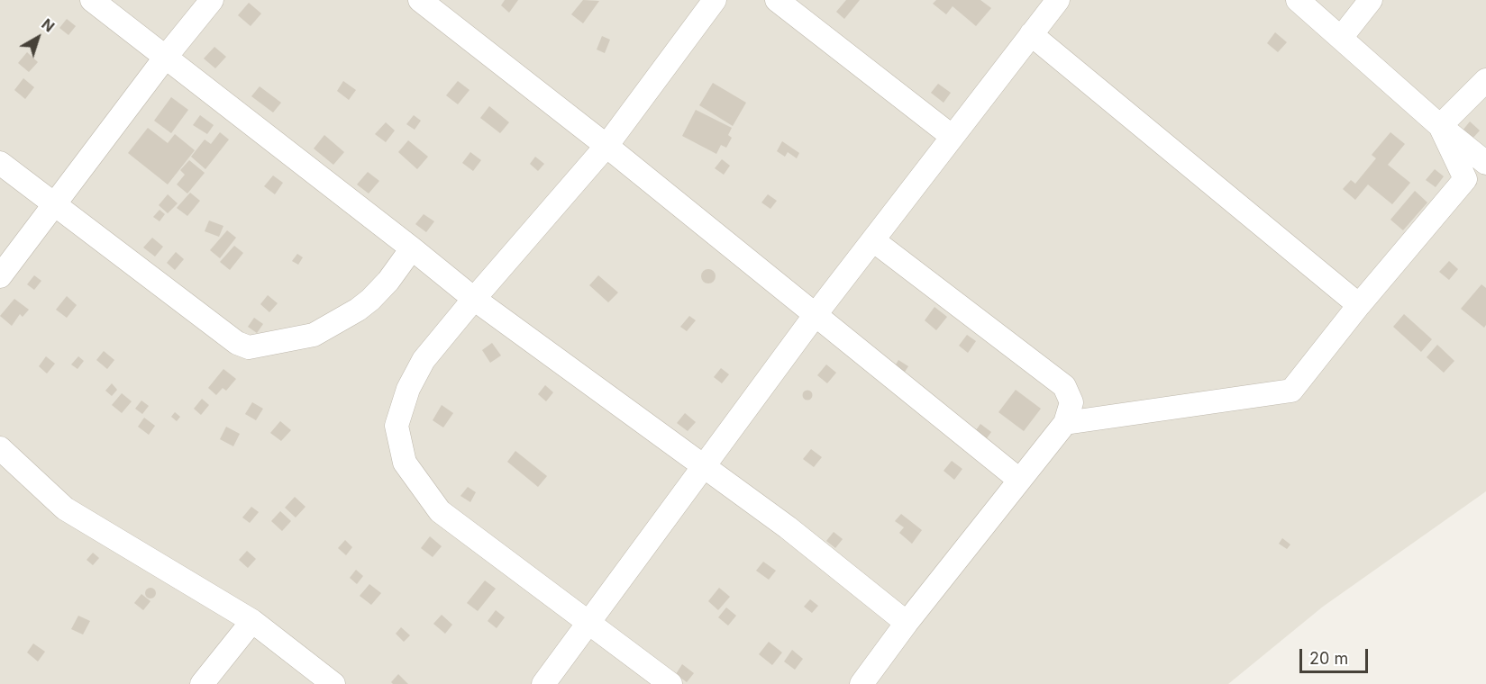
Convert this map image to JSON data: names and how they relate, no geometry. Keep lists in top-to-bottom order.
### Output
{
  "scale_bar": "20 m",
  "north": "top right"
}
